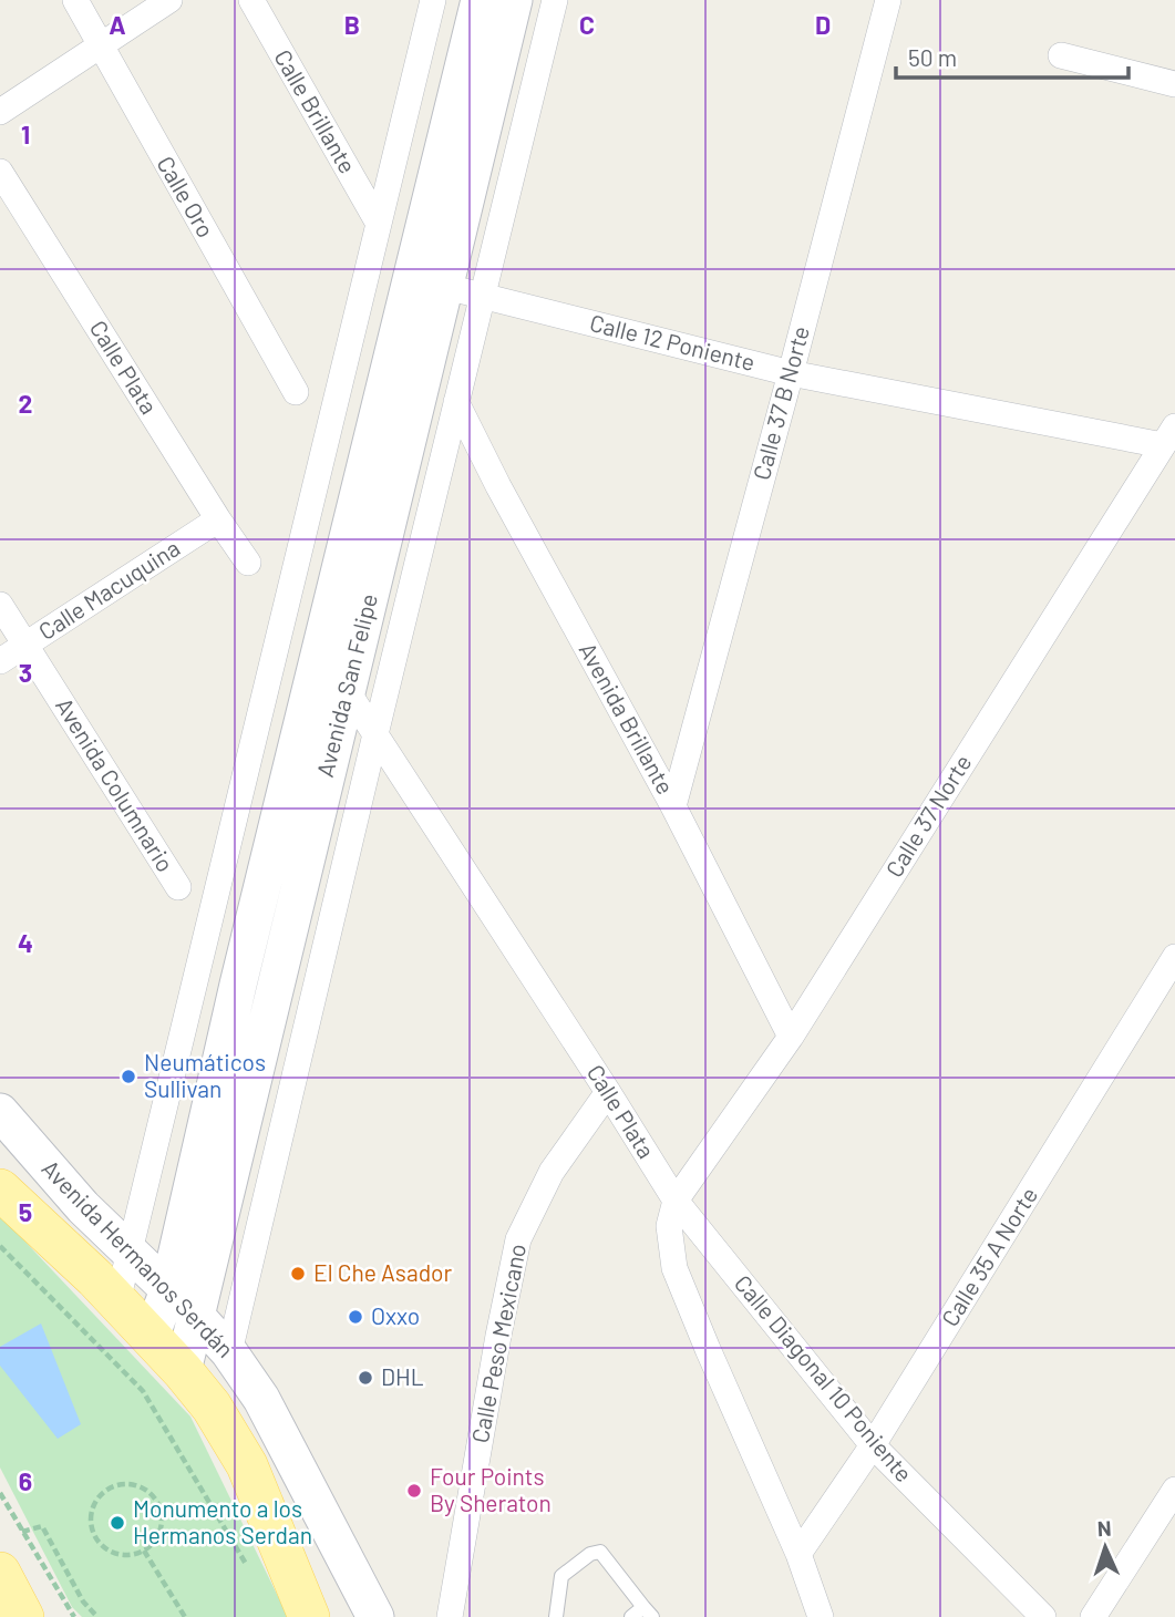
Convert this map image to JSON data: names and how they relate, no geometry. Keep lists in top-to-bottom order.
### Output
{
  "streets": {
    "main road": ["Avenida San Felipe", "Avenida Hermanos Serdán"],
    "street": [
      "Calle Brillante",
      "Calle Oro",
      "Calle 12 Poniente",
      "Calle Plata",
      "Calle 37 B Norte",
      "Calle Macuquina",
      "Avenida Brillante",
      "Avenida Columnario",
      "Calle 37 Norte",
      "Calle 35 A Norte",
      "Calle Peso Mexicano",
      "Calle Diagonal 10 Poniente"
    ]
  },
  "crossings": [
    ["Calle 12 Poniente", "Calle 37 B Norte"],
    ["Calle 12 Poniente", "Avenida San Felipe"],
    ["Calle 12 Poniente", "Calle 37 Norte"],
    ["Calle Plata", "Calle Macuquina"],
    ["Calle Plata", "Avenida San Felipe"],
    ["Calle Plata", "Calle 37 Norte"],
    ["Calle Plata", "Calle Peso Mexicano"],
    ["Calle Plata", "Calle Diagonal 10 Poniente"],
    ["Calle 37 B Norte", "Avenida Brillante"],
    ["Calle Macuquina", "Avenida Columnario"],
    ["Avenida San Felipe", "Avenida Brillante"],
    ["Avenida San Felipe", "Avenida Hermanos Serdán"],
    ["Avenida Brillante", "Calle 37 Norte"],
    ["Calle 37 Norte", "Calle Diagonal 10 Poniente"],
    ["Calle 35 A Norte", "Calle Diagonal 10 Poniente"]
  ],
  "places": [
    "Neumáticos Sullivan",
    "El Che Asador",
    "Oxxo",
    "DHL",
    "Four Points By Sheraton",
    "Monumento a los Hermanos Serdan"
  ],
  "scale_bar": "50 m",
  "north": "top",
  "grid": {
    "columns": [
      "A",
      "B",
      "C",
      "D"
    ],
    "rows": [
      "1",
      "2",
      "3",
      "4",
      "5",
      "6"
    ]
  }
}
